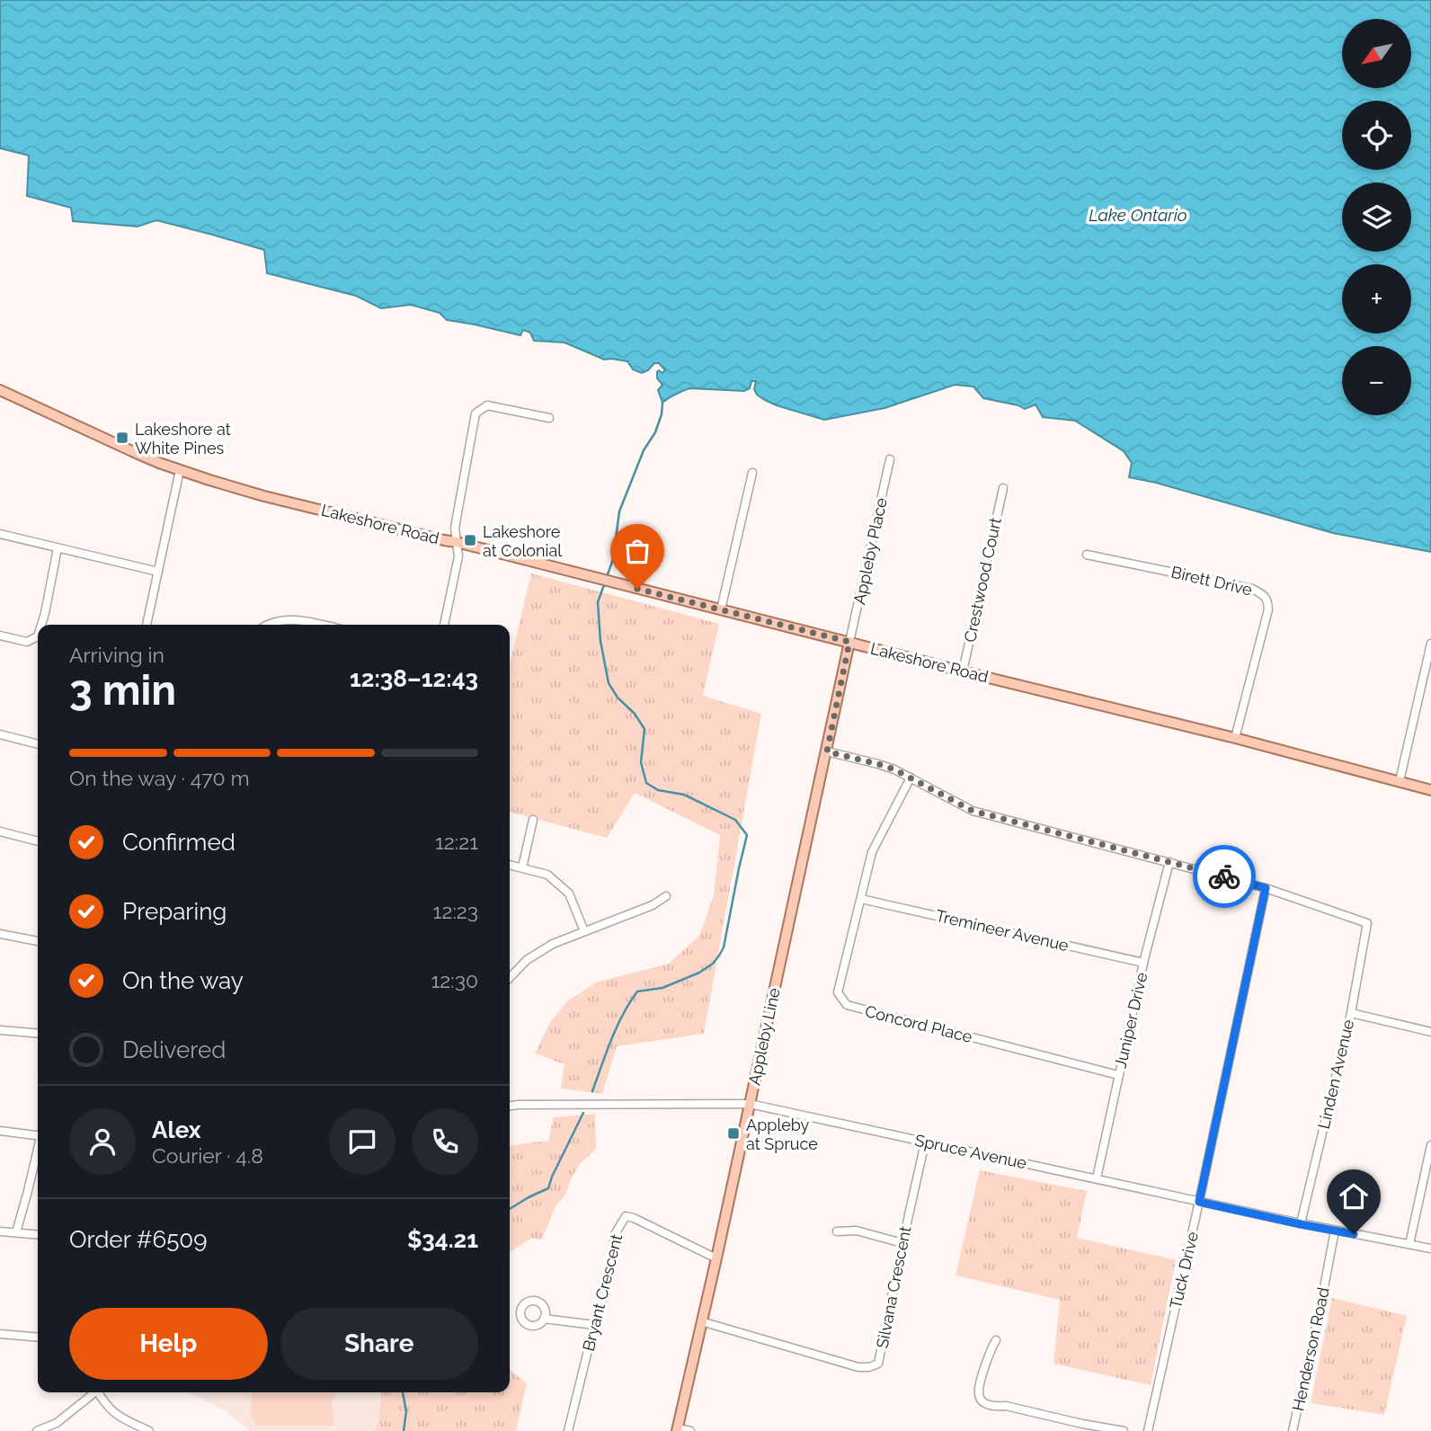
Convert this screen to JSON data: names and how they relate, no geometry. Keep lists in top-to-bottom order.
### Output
{
  "streets": {
    "main road": ["Lakeshore Road", "Appleby Line"],
    "street": [
      "Appleby Place",
      "Crestwood Court",
      "Birett Drive",
      "Tremineer Avenue",
      "Juniper Drive",
      "Concord Place",
      "Linden Avenue",
      "Spruce Avenue",
      "Tuck Drive",
      "Silvana Crescent",
      "Bryant Crescent",
      "Henderson Road"
    ]
  },
  "crossings": [
    ["Lakeshore Road", "Appleby Place"],
    ["Lakeshore Road", "Crestwood Court"],
    ["Lakeshore Road", "Birett Drive"],
    ["Lakeshore Road", "Appleby Line"],
    ["Appleby Place", "Appleby Line"],
    ["Tremineer Avenue", "Juniper Drive"],
    ["Tremineer Avenue", "Concord Place"],
    ["Juniper Drive", "Concord Place"],
    ["Juniper Drive", "Spruce Avenue"],
    ["Appleby Line", "Spruce Avenue"],
    ["Appleby Line", "Silvana Crescent"],
    ["Appleby Line", "Bryant Crescent"],
    ["Linden Avenue", "Spruce Avenue"],
    ["Linden Avenue", "Tuck Drive"],
    ["Spruce Avenue", "Tuck Drive"],
    ["Spruce Avenue", "Silvana Crescent"],
    ["Spruce Avenue", "Henderson Road"]
  ],
  "water": ["Lake Ontario"],
  "places": {
    "transit": ["Lakeshore at White Pines", "Lakeshore at Colonial", "Appleby at Spruce"]
  },
  "north": "bottom left",
  "page": {
    "map_buttons": ["+", "−"],
    "heading": ["3 min", "Arriving in", "12:38–12:43"],
    "panel": [
      "Alex",
      "Courier · 4.8",
      "Order #6509",
      "$34.21"
    ],
    "bar": "On the way · 470 m",
    "list": [
      ["Confirmed", "12:21"],
      ["Preparing", "12:23"],
      ["On the way", "12:30"],
      "Delivered"
    ],
    "buttons": ["Help", "Share"]
  }
}
